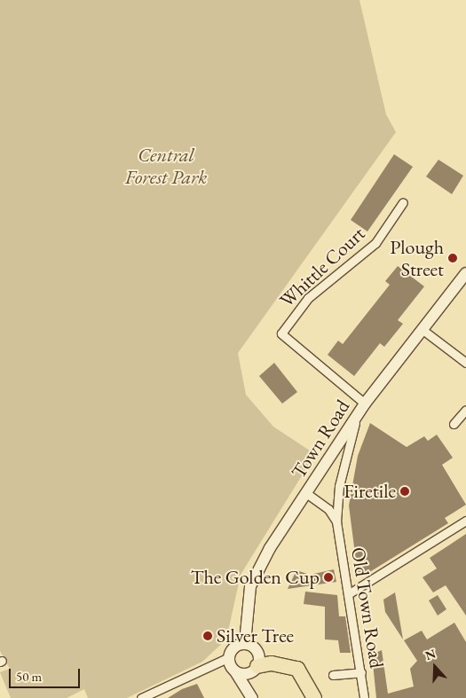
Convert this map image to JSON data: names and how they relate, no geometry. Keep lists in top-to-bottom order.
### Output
{
  "streets": {
    "main road": ["Town Road"],
    "street": ["Whittle Court", "Old Town Road"]
  },
  "crossings": [
    ["Whittle Court", "Town Road"],
    ["Town Road", "Old Town Road"]
  ],
  "parks": ["Central Forest Park"],
  "places": [
    "Plough Street",
    "Firetile",
    "The Golden Cup",
    "Silver Tree"
  ],
  "scale_bar": "50 m",
  "north": "top"
}
